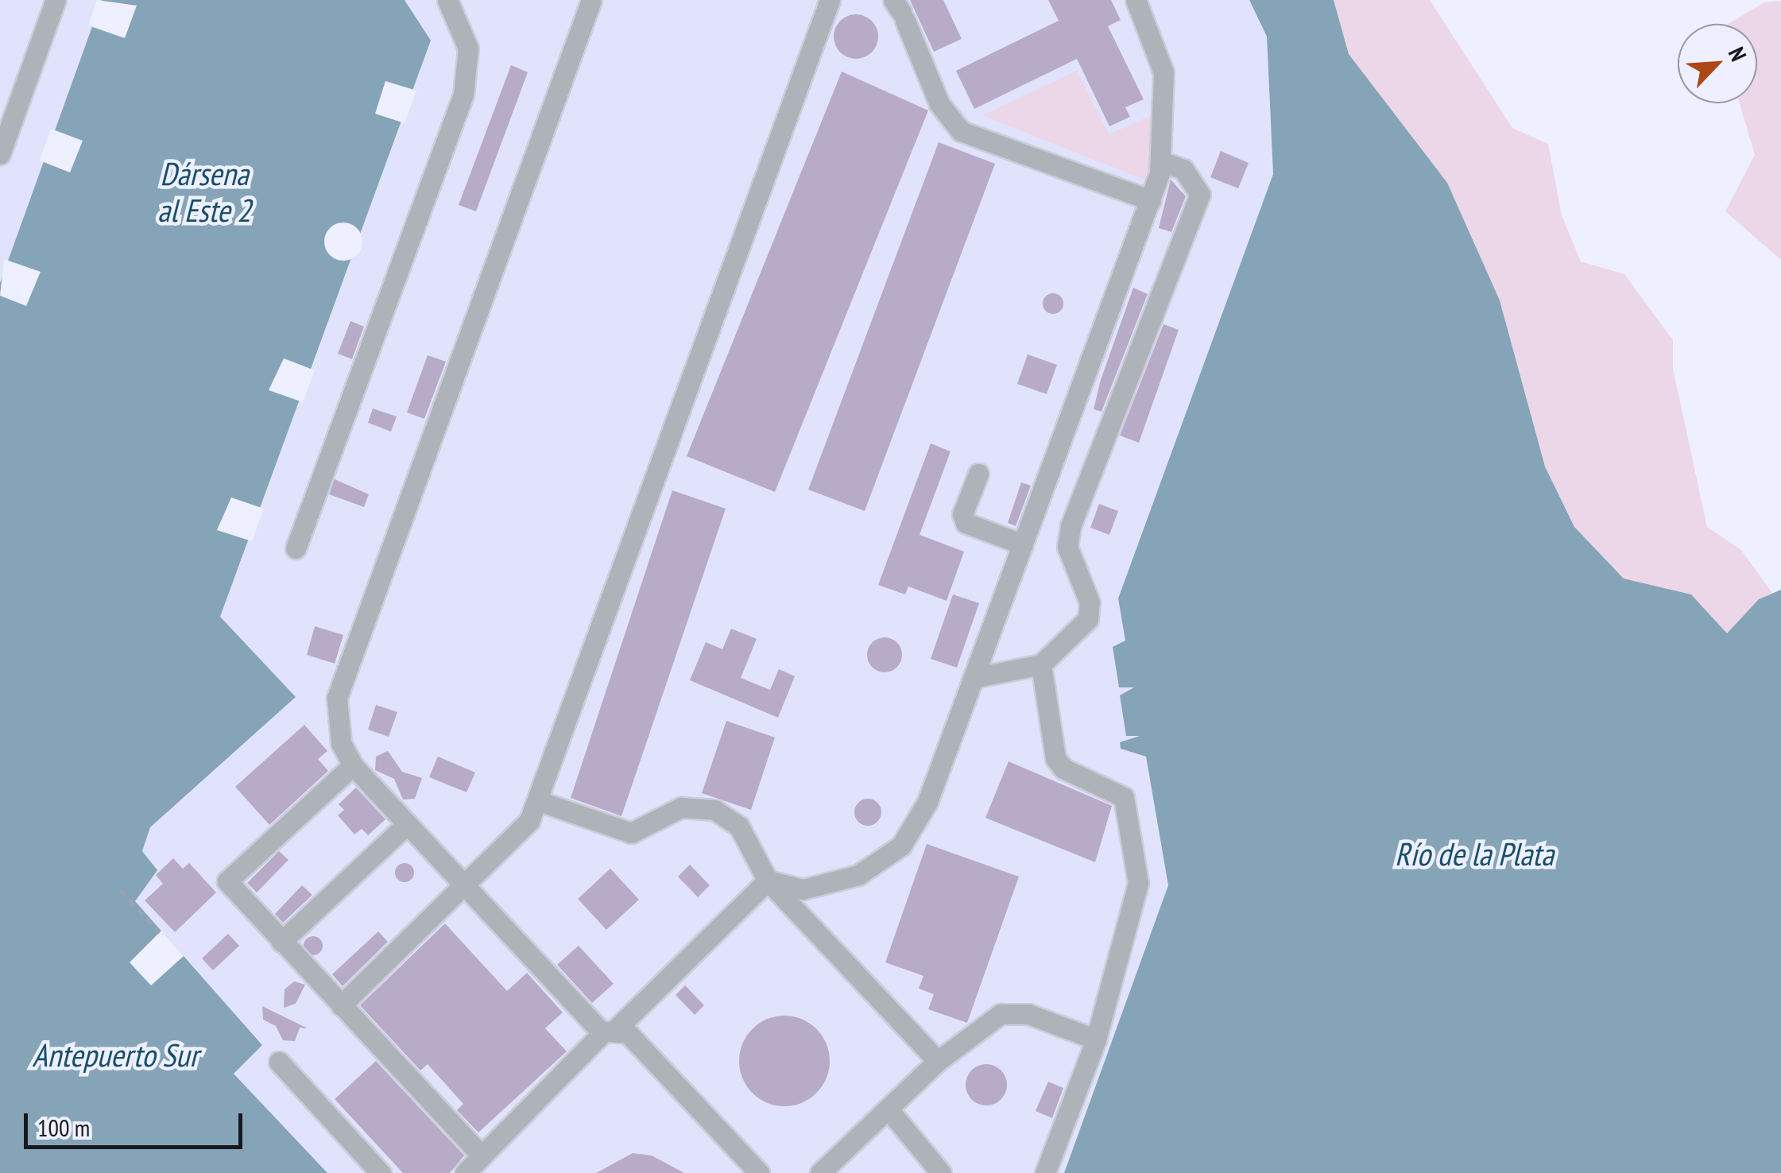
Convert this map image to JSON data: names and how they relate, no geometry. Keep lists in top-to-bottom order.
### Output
{
  "water": ["Dársena al Este 2", "Río de la Plata", "Antepuerto Sur"],
  "scale_bar": "100 m",
  "north": "top right"
}
